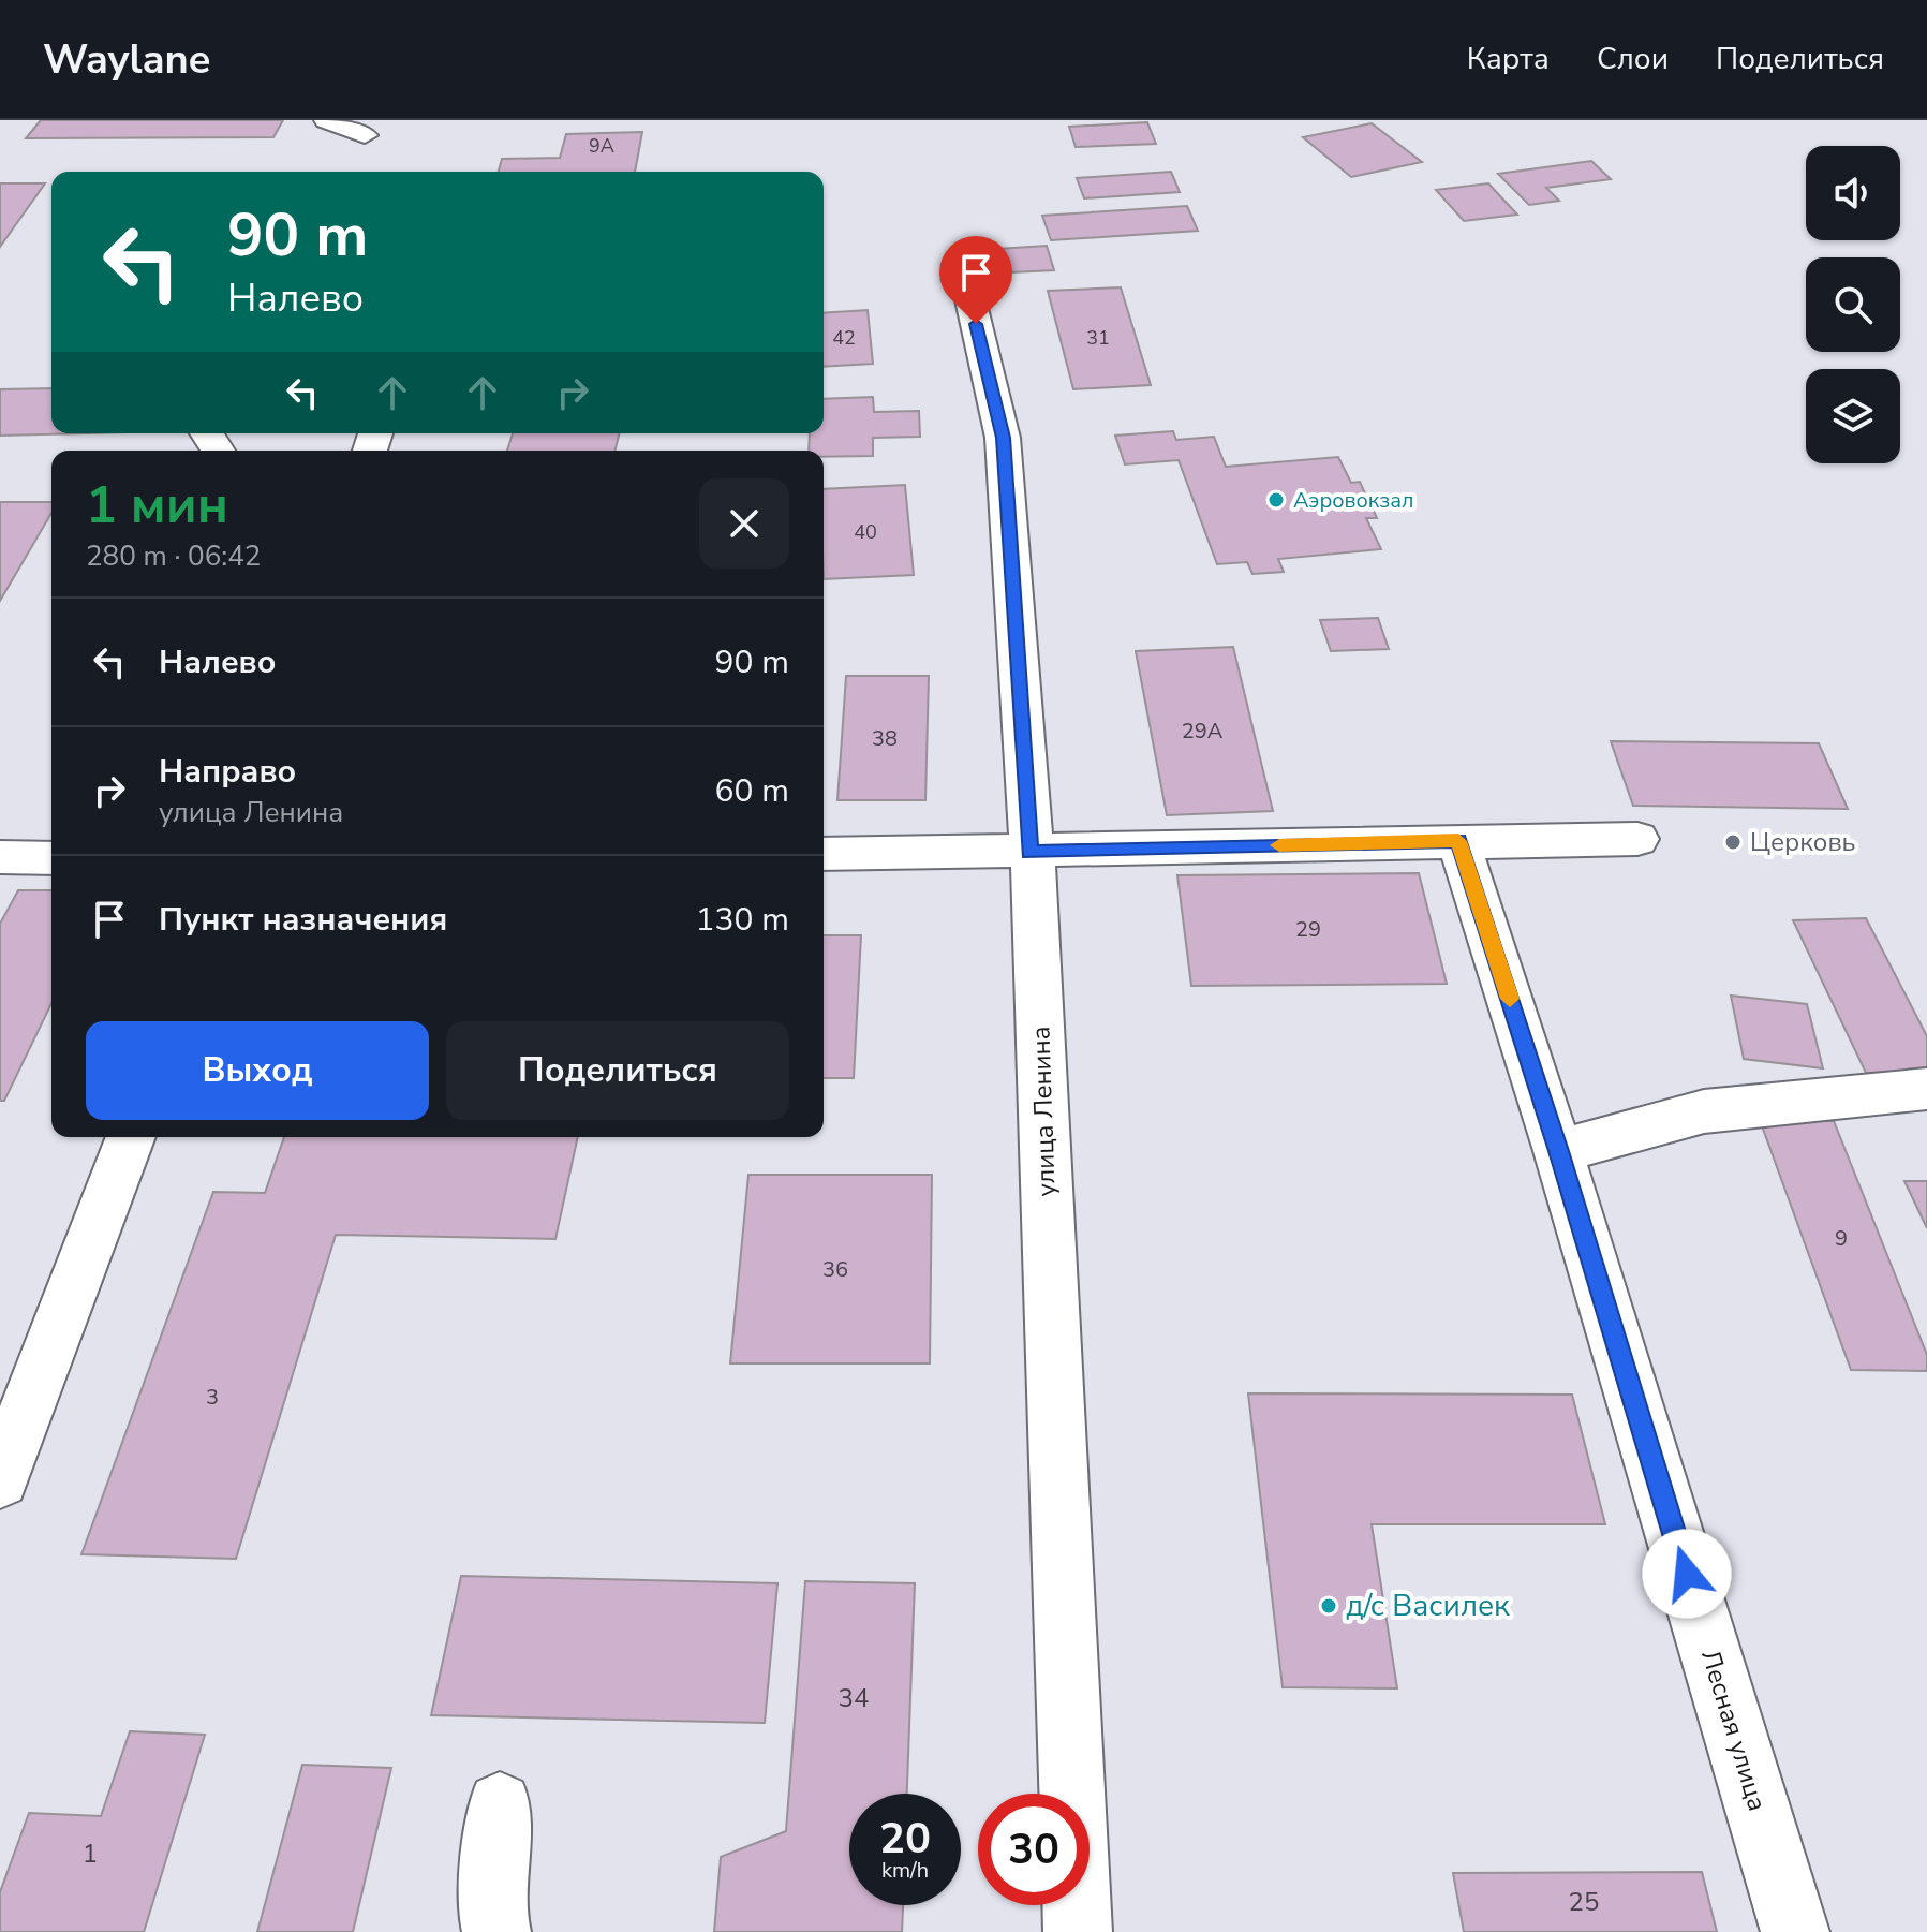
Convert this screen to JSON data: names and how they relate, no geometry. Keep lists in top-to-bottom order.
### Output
{
  "streets": {
    "street": ["улица Ленина", "Лесная улица"]
  },
  "places": ["Аэровокзал", "Церковь", "д/с Василек"],
  "house_numbers": [
    "9А",
    "42",
    "31",
    "40",
    "29А",
    "38",
    "29",
    "9",
    "36",
    "3",
    "34",
    "1",
    "25"
  ],
  "page": {
    "header": "Waylane",
    "nav": ["Карта", "Слои", "Поделиться"],
    "turn": ["90 m", "Налево"],
    "heading": ["1 мин", "280 m · 06:42"],
    "list": [
      {
        "name": "Налево",
        "value": "90 m"
      },
      {
        "name": "Направо",
        "note": "улица Ленина",
        "value": "60 m"
      },
      {
        "name": "Пункт назначения",
        "value": "130 m"
      }
    ],
    "buttons": ["Выход", "Поделиться"],
    "speed": "20 km/h",
    "limit": "30"
  }
}
